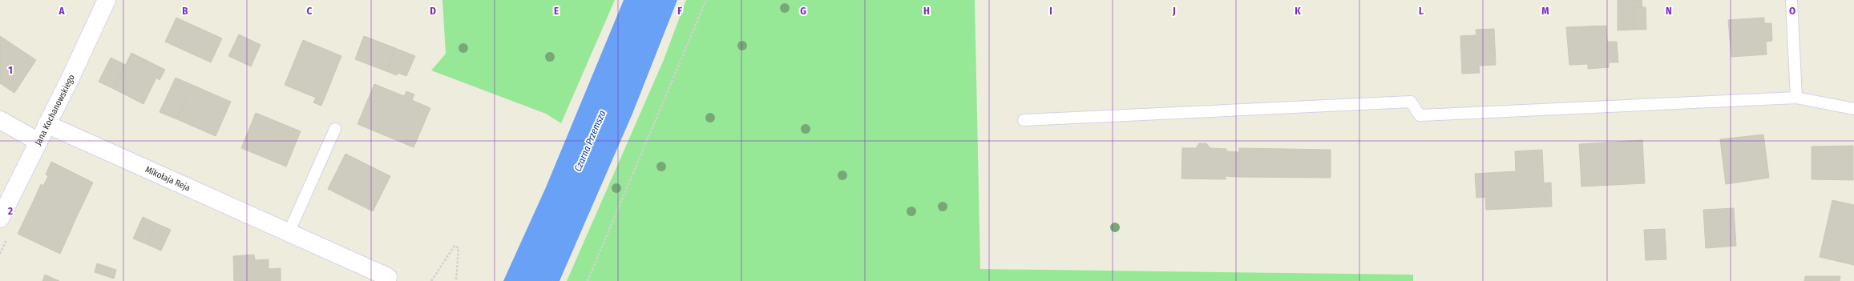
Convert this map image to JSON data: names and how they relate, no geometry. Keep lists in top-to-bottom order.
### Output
{
  "streets": {
    "street": ["Jana Kochanowskiego", "Mikołaja Reja"]
  },
  "crossings": [
    ["Jana Kochanowskiego", "Mikołaja Reja"]
  ],
  "water": ["Czarna Przemsza"],
  "grid": {
    "columns": [
      "A",
      "B",
      "C",
      "D",
      "E",
      "F",
      "G",
      "H",
      "I",
      "J",
      "K",
      "L",
      "M",
      "N",
      "O"
    ],
    "rows": ["1", "2"]
  }
}
